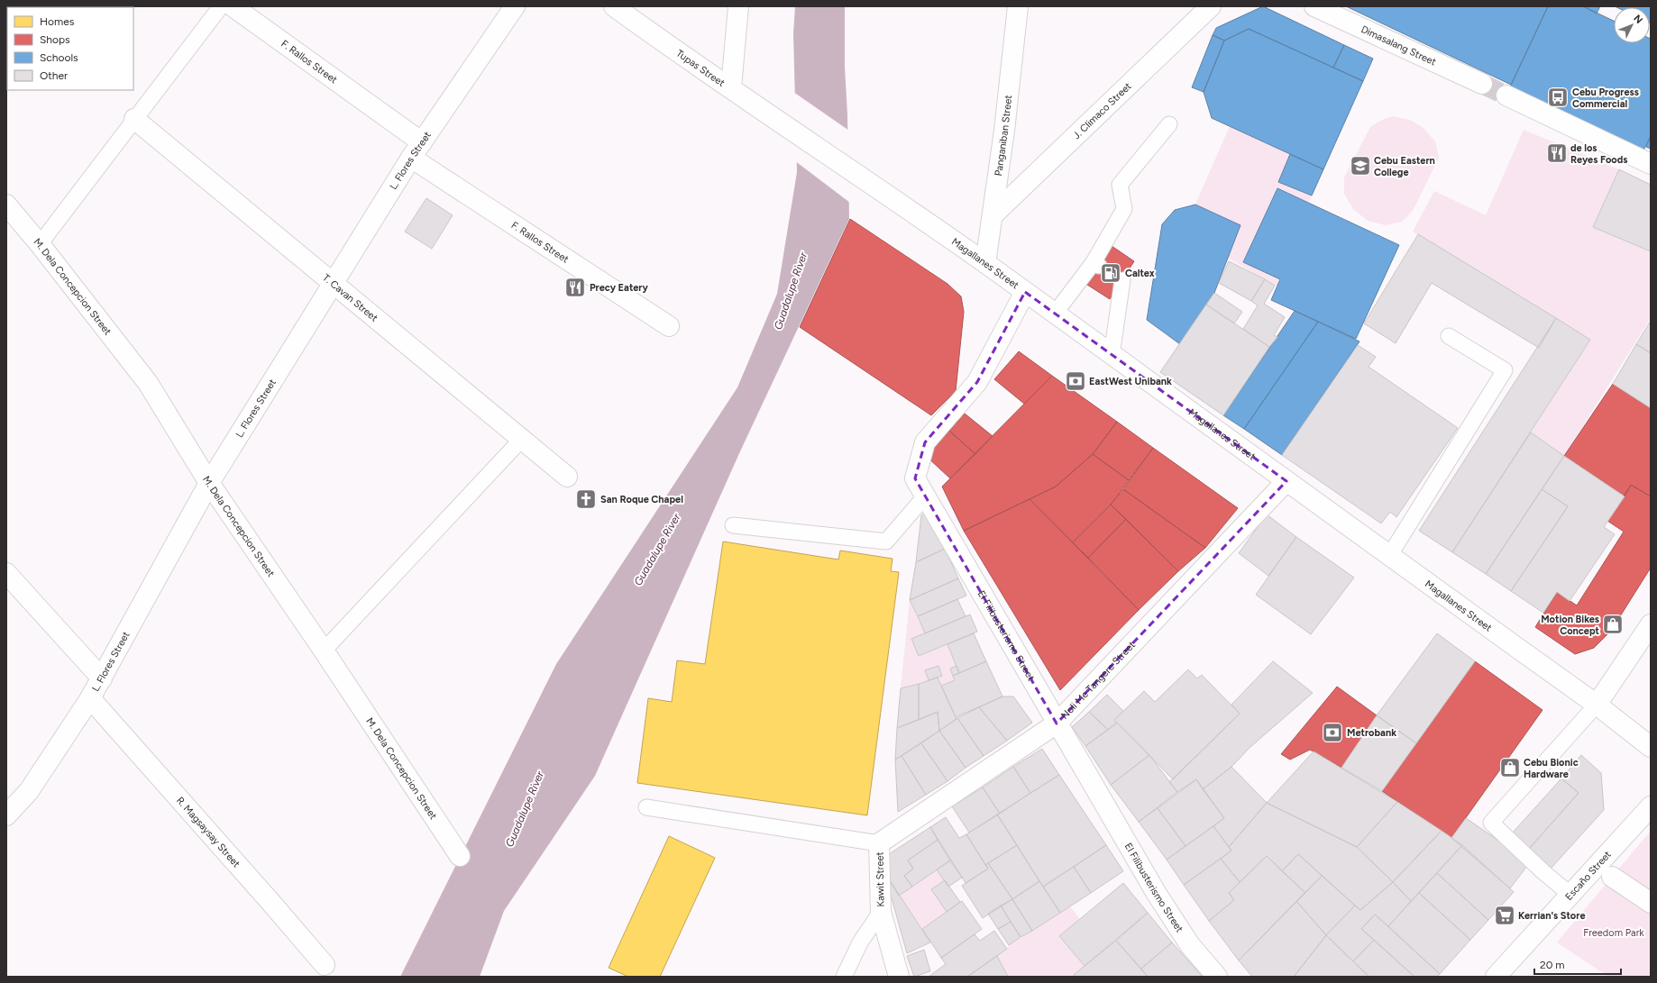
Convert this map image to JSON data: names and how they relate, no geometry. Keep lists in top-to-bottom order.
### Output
{
  "streets": {
    "street": [
      "Dimasalang Street",
      "F. Rallos Street",
      "Tupas Street",
      "J. Climaco Street",
      "Panganiban Street",
      "L. Flores Street",
      "Magallanes Street",
      "M. Dela Concepcion Street",
      "T. Cavan Street",
      "El Filibusterismo Street",
      "Noli Me Tangere Street",
      "R. Magsaysay Street",
      "Escaño Street",
      "Kawit Street"
    ]
  },
  "crossings": [
    ["F. Rallos Street", "L. Flores Street"],
    ["Tupas Street", "Magallanes Street"],
    ["J. Climaco Street", "Panganiban Street"],
    ["Panganiban Street", "Magallanes Street"],
    ["L. Flores Street", "M. Dela Concepcion Street"],
    ["L. Flores Street", "T. Cavan Street"],
    ["L. Flores Street", "R. Magsaysay Street"],
    ["Magallanes Street", "El Filibusterismo Street"],
    ["Magallanes Street", "Noli Me Tangere Street"],
    ["El Filibusterismo Street", "Noli Me Tangere Street"],
    ["Noli Me Tangere Street", "Kawit Street"]
  ],
  "water": ["Guadalupe River"],
  "parks": ["Freedom Park"],
  "places": {
    "bus stop": ["Cebu Progress Commercial"],
    "restaurant": ["de los Reyes Foods", "Precy Eatery"],
    "school or university": ["Cebu Eastern College"],
    "fuel station": ["Caltex"],
    "bank": ["EastWest Unibank", "Metrobank"],
    "church": ["San Roque Chapel"],
    "shop": ["Motion Bikes Concept", "Cebu Bionic Hardware"],
    "supermarket": ["Kerrian's Store"]
  },
  "legend": [
    "Homes",
    "Shops",
    "Schools",
    "Other"
  ],
  "scale_bar": "20 m",
  "north": "top right"
}
